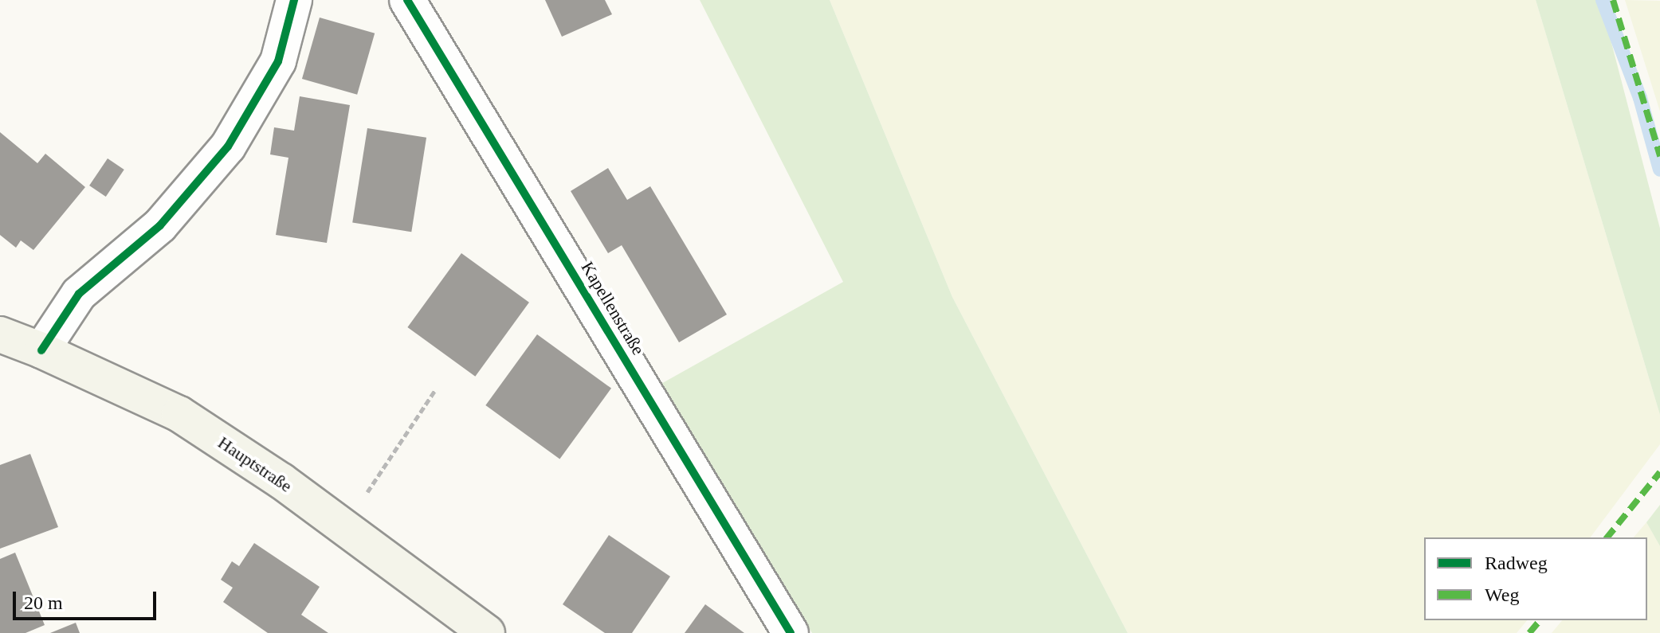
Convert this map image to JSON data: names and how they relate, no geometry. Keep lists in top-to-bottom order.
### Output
{
  "streets": {
    "main road": ["Hauptstraße"],
    "street": ["Kapellenstraße"]
  },
  "legend": ["Radweg", "Weg"],
  "scale_bar": "20 m"
}
